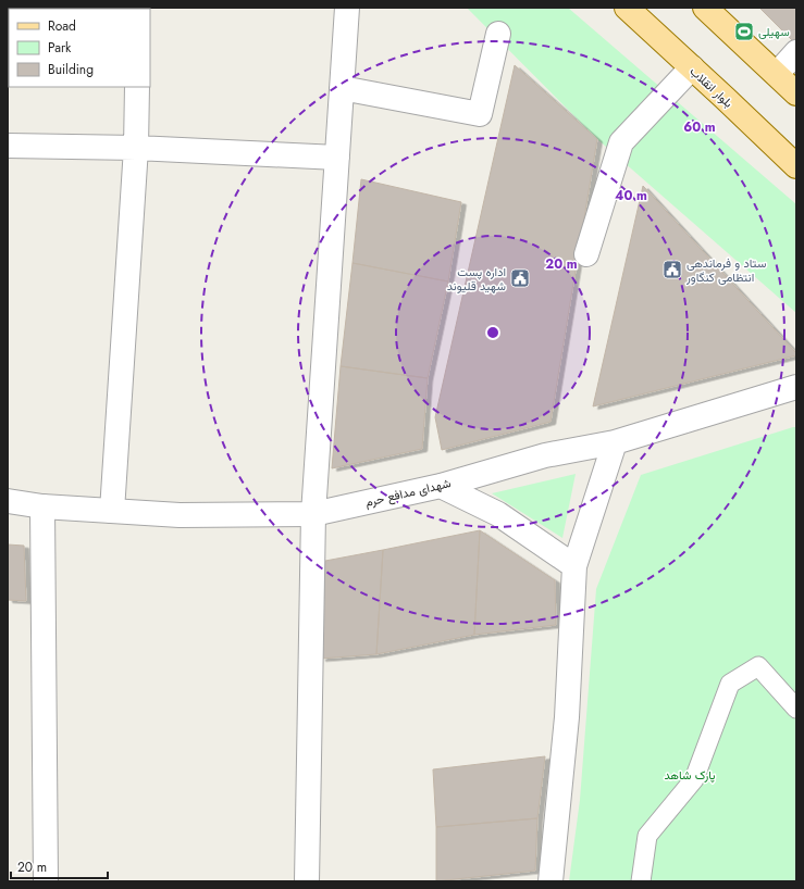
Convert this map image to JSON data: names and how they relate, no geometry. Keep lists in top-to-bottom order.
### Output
{
  "streets": {
    "main road": ["بلوار انقلاب"],
    "street": ["شهدای مدافع حرم"]
  },
  "parks": ["پارک شاهد"],
  "places": {
    "sports": ["سهیلی"],
    "public building": ["ستاد و فرماندهی انتظامی کنگاور", "اداره پست شهید قلیوند"]
  },
  "legend": ["Road", "Park", "Building"],
  "scale_bar": "20 m",
  "rings": ["60 m", "40 m", "20 m"]
}
